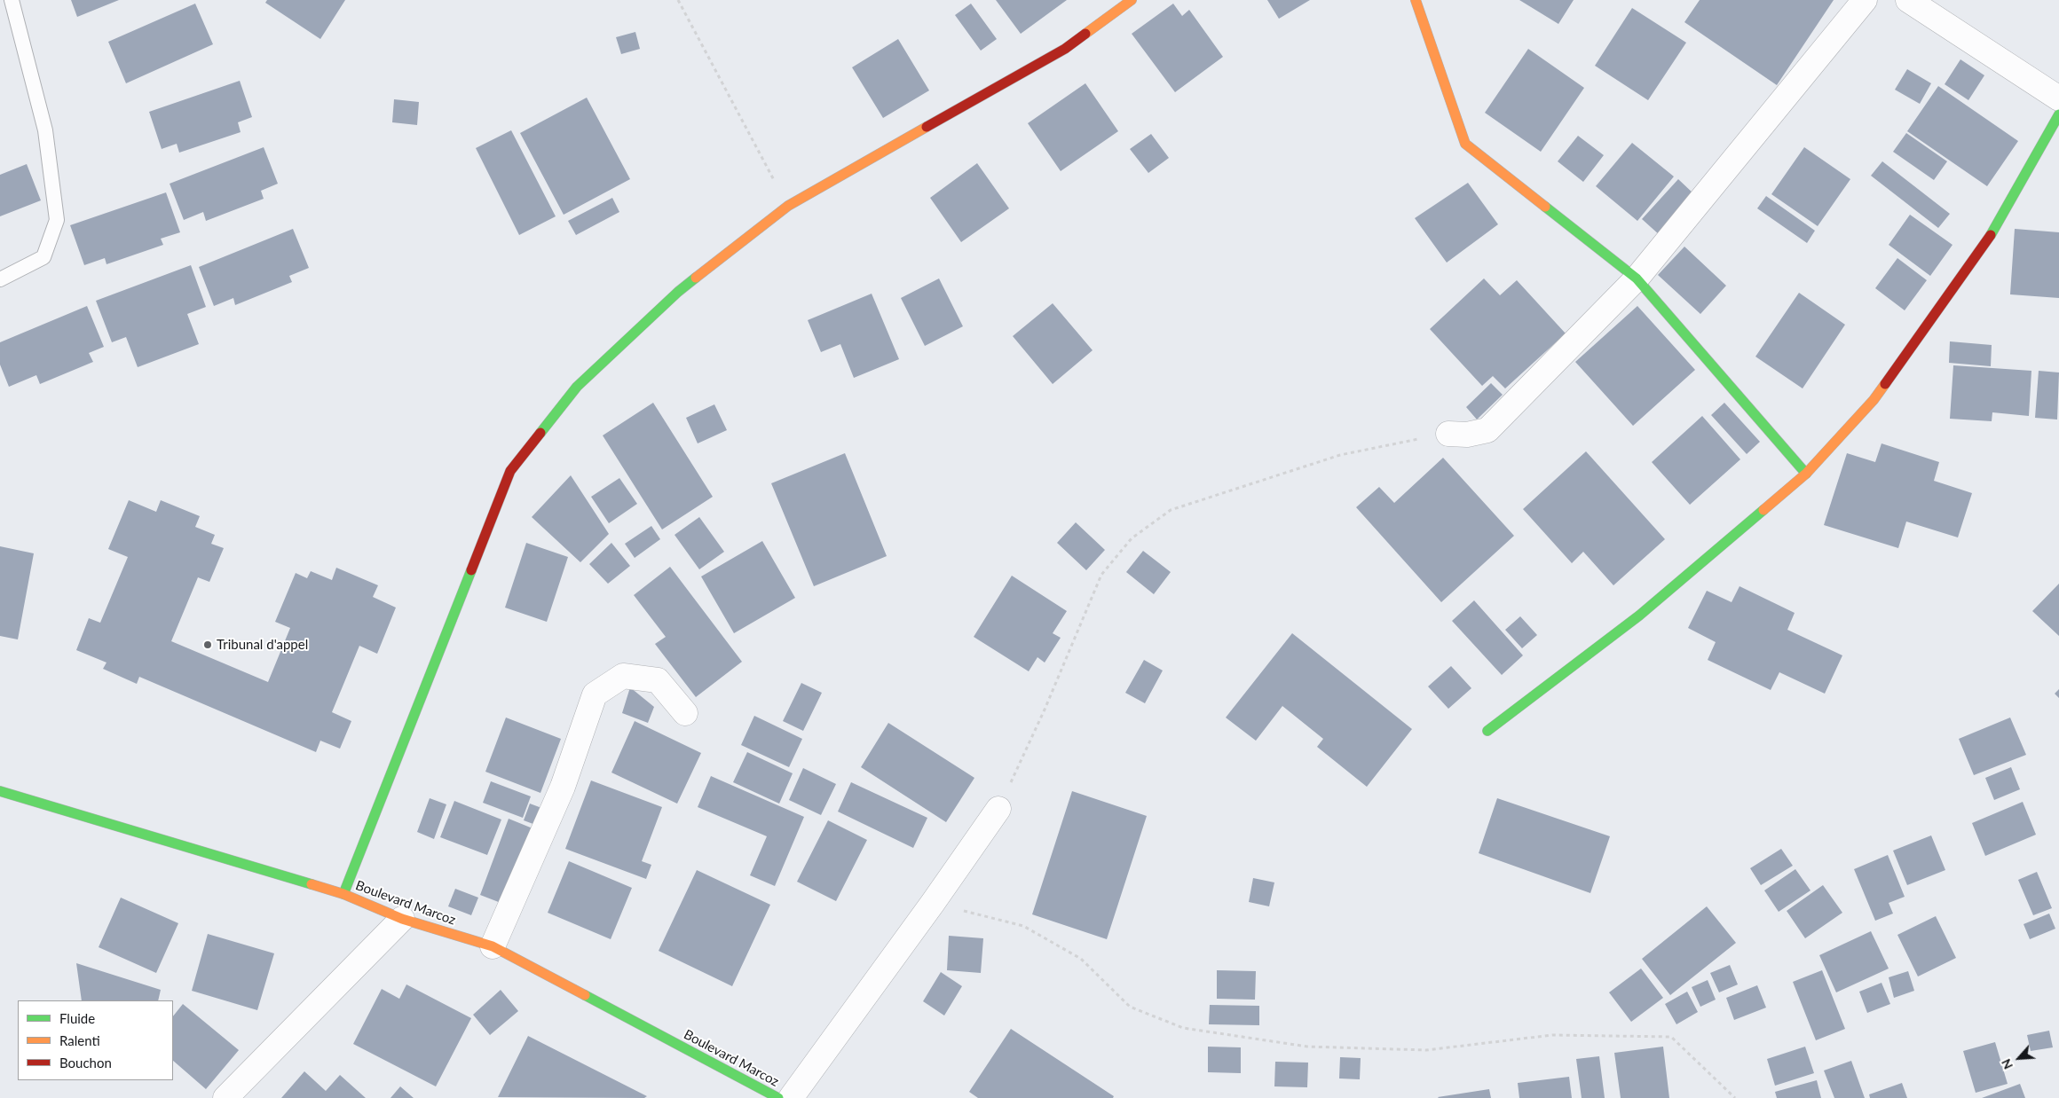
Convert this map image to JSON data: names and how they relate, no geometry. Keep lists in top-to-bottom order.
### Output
{
  "streets": {
    "street": ["Boulevard Marcoz"]
  },
  "places": ["Tribunal d'appel"],
  "legend": ["Fluide", "Ralenti", "Bouchon"],
  "north": "bottom left"
}
